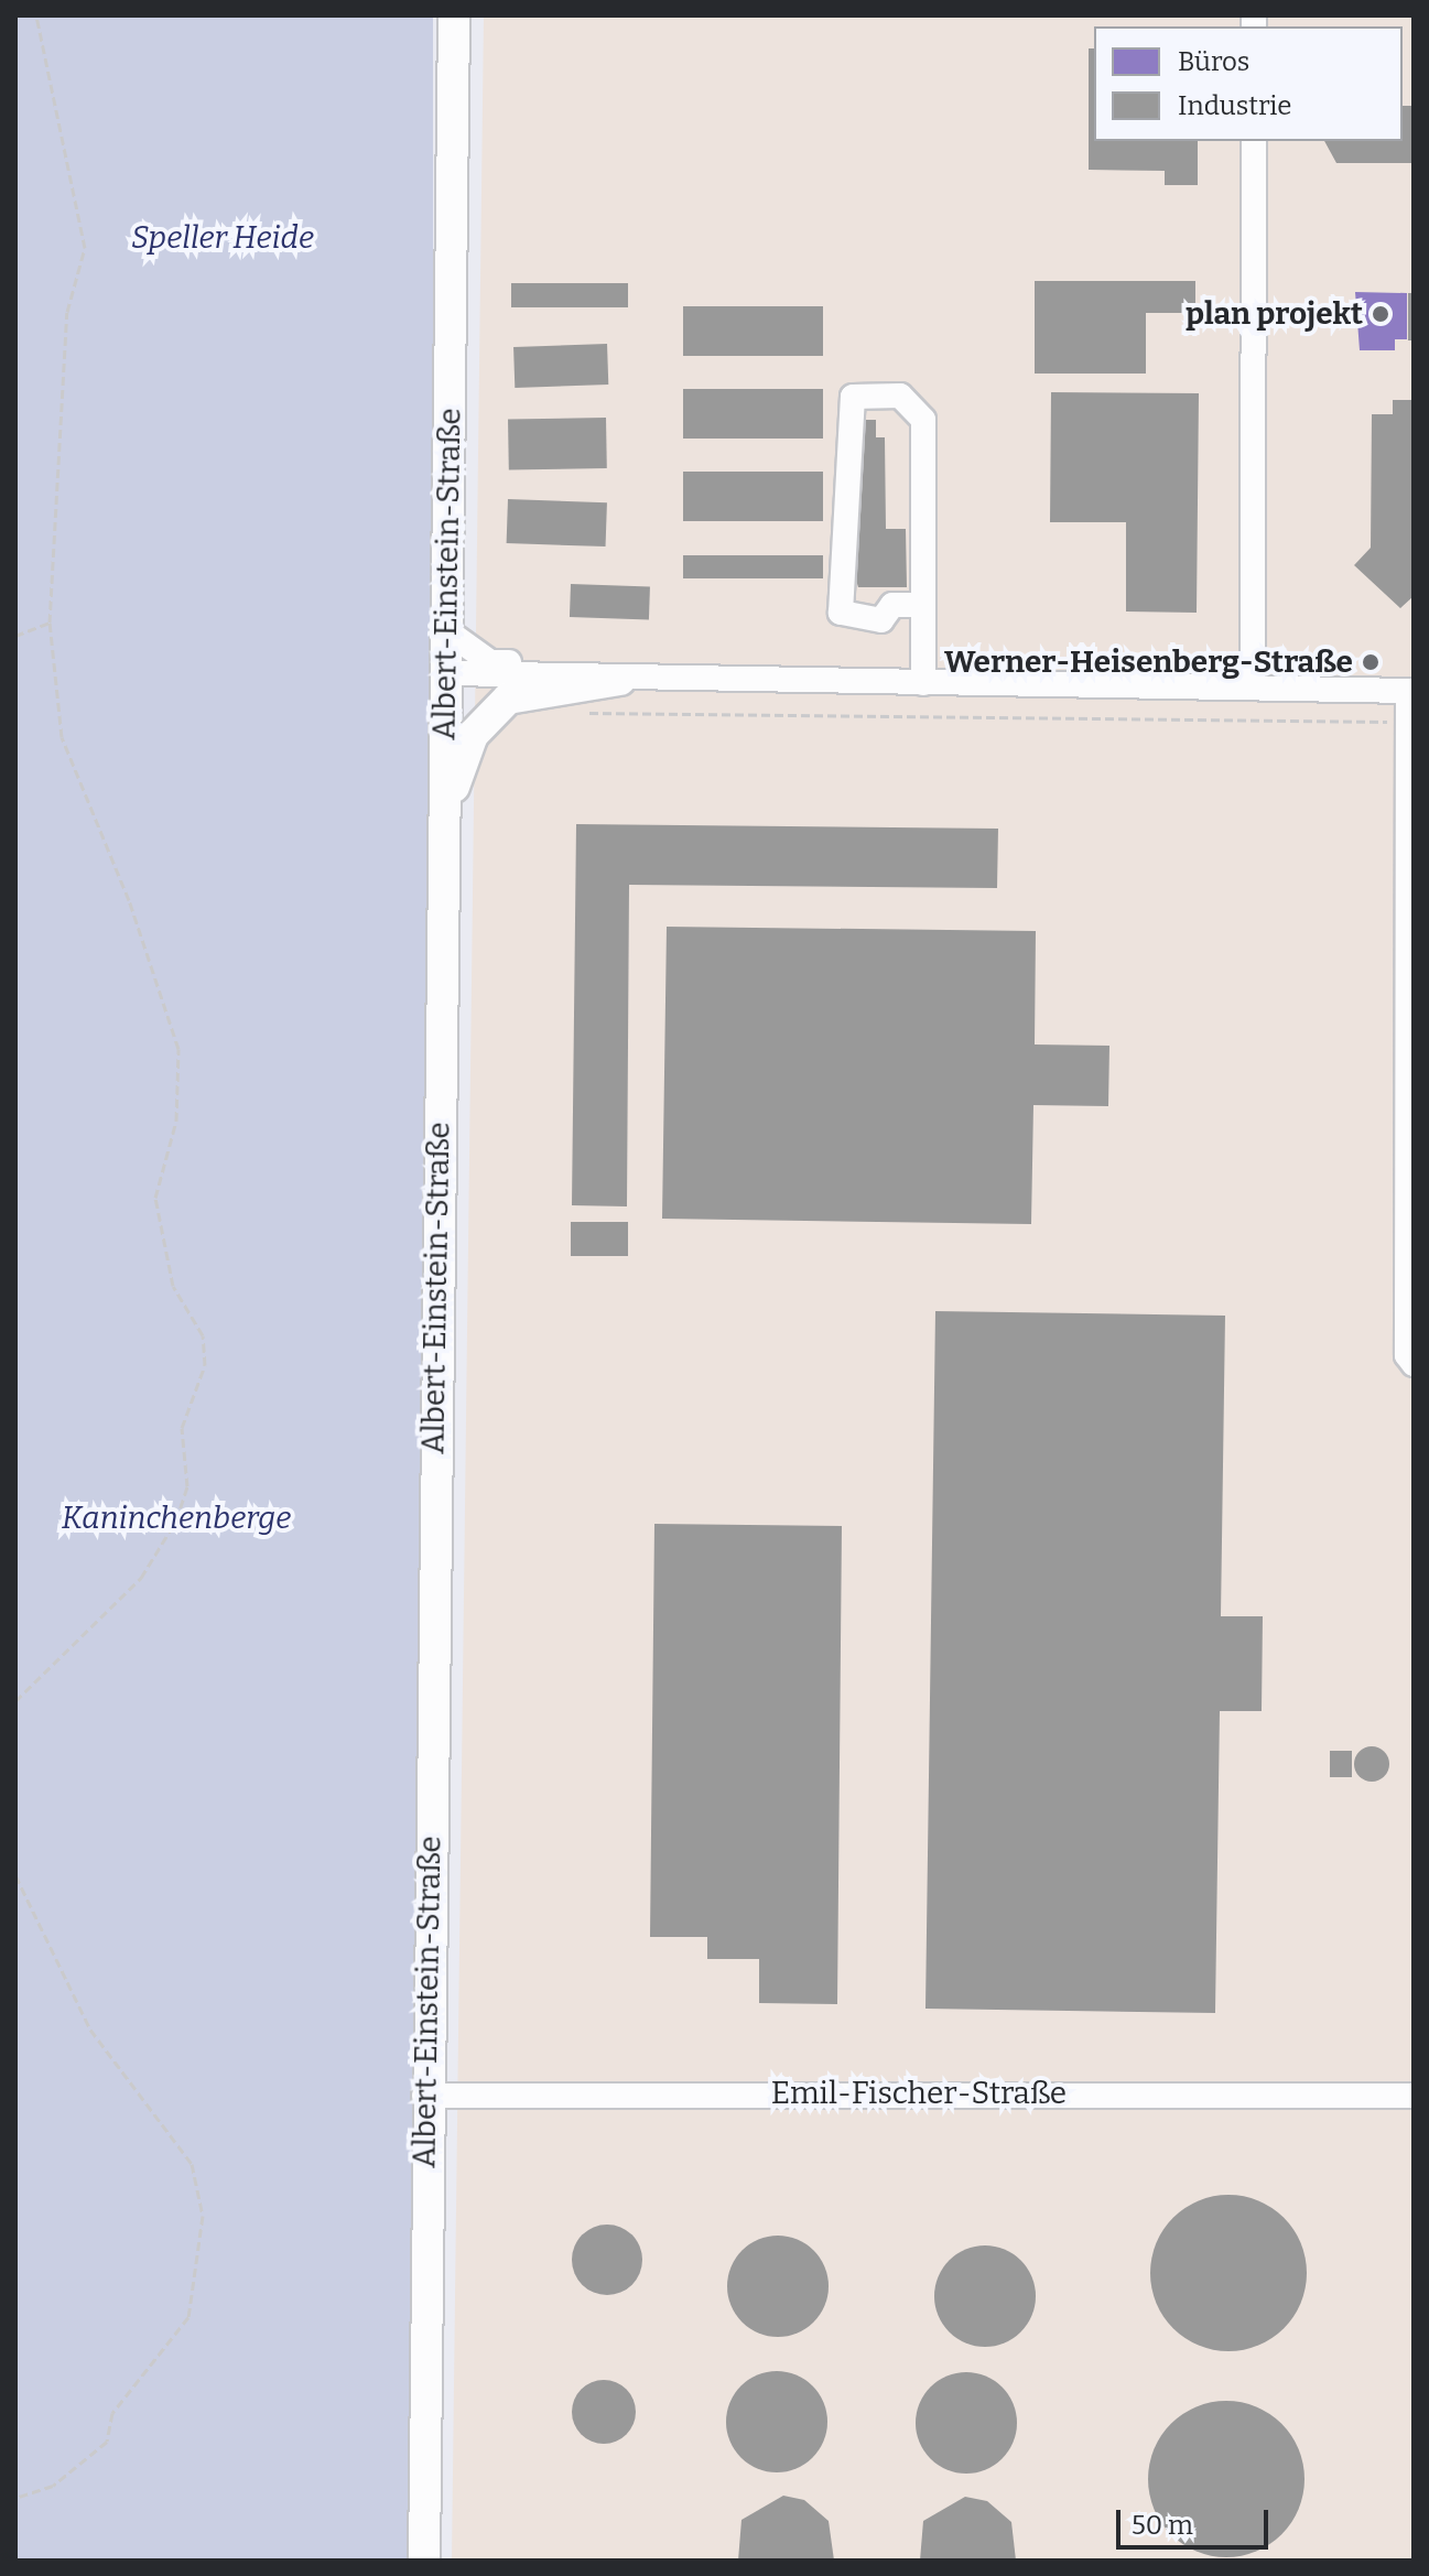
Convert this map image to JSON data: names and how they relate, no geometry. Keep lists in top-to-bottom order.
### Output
{
  "streets": {
    "main road": ["Albert-Einstein-Straße"],
    "street": ["Emil-Fischer-Straße"]
  },
  "crossings": [
    ["Albert-Einstein-Straße", "Emil-Fischer-Straße"]
  ],
  "parks": ["Speller Heide", "Kaninchenberge"],
  "places": ["plan projekt", "Werner-Heisenberg-Straße"],
  "legend": ["Büros", "Industrie"],
  "scale_bar": "50 m"
}
